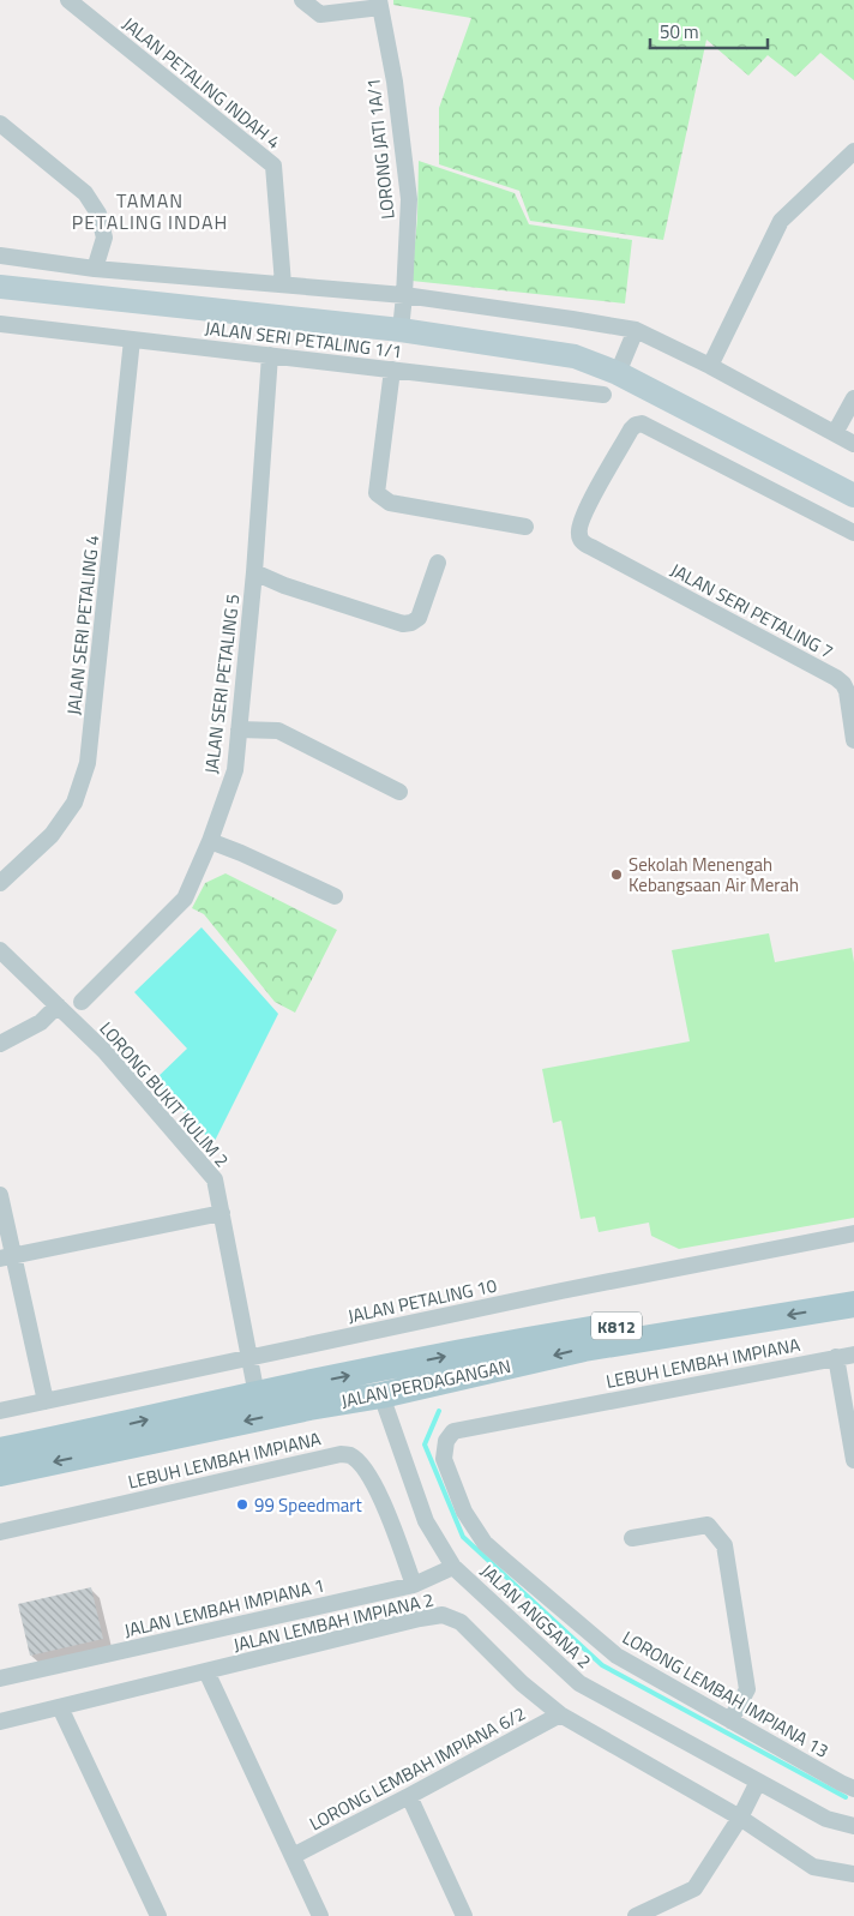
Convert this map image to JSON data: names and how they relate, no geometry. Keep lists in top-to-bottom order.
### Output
{
  "streets": {
    "main road": ["K812", "JALAN PERDAGANGAN"],
    "street": [
      "JALAN PETALING INDAH 4",
      "LORONG JATI 1A/1",
      "JALAN SERI PETALING 1/1",
      "JALAN SERI PETALING 7",
      "JALAN SERI PETALING 4",
      "JALAN SERI PETALING 5",
      "LORONG BUKIT KULIM 2",
      "JALAN PETALING 10",
      "LEBUH LEMBAH IMPIANA",
      "JALAN LEMBAH IMPIANA 1",
      "JALAN ANGSANA 2",
      "JALAN LEMBAH IMPIANA 2",
      "LORONG LEMBAH IMPIANA 13",
      "LORONG LEMBAH IMPIANA 6/2"
    ]
  },
  "crossings": [
    ["JALAN SERI PETALING 1/1", "JALAN SERI PETALING 4"],
    ["JALAN SERI PETALING 1/1", "JALAN SERI PETALING 5"],
    ["LORONG BUKIT KULIM 2", "JALAN PETALING 10"],
    ["LORONG BUKIT KULIM 2", "JALAN PERDAGANGAN"],
    ["LEBUH LEMBAH IMPIANA", "JALAN LEMBAH IMPIANA 1"],
    ["LEBUH LEMBAH IMPIANA", "LORONG LEMBAH IMPIANA 13"],
    ["JALAN PERDAGANGAN", "JALAN ANGSANA 2"],
    ["JALAN LEMBAH IMPIANA 1", "JALAN ANGSANA 2"],
    ["JALAN LEMBAH IMPIANA 2", "LORONG LEMBAH IMPIANA 6/2"]
  ],
  "districts": ["TAMAN PETALING INDAH"],
  "places": ["Sekolah Menengah Kebangsaan Air Merah", "99 Speedmart"],
  "scale_bar": "50 m"
}
